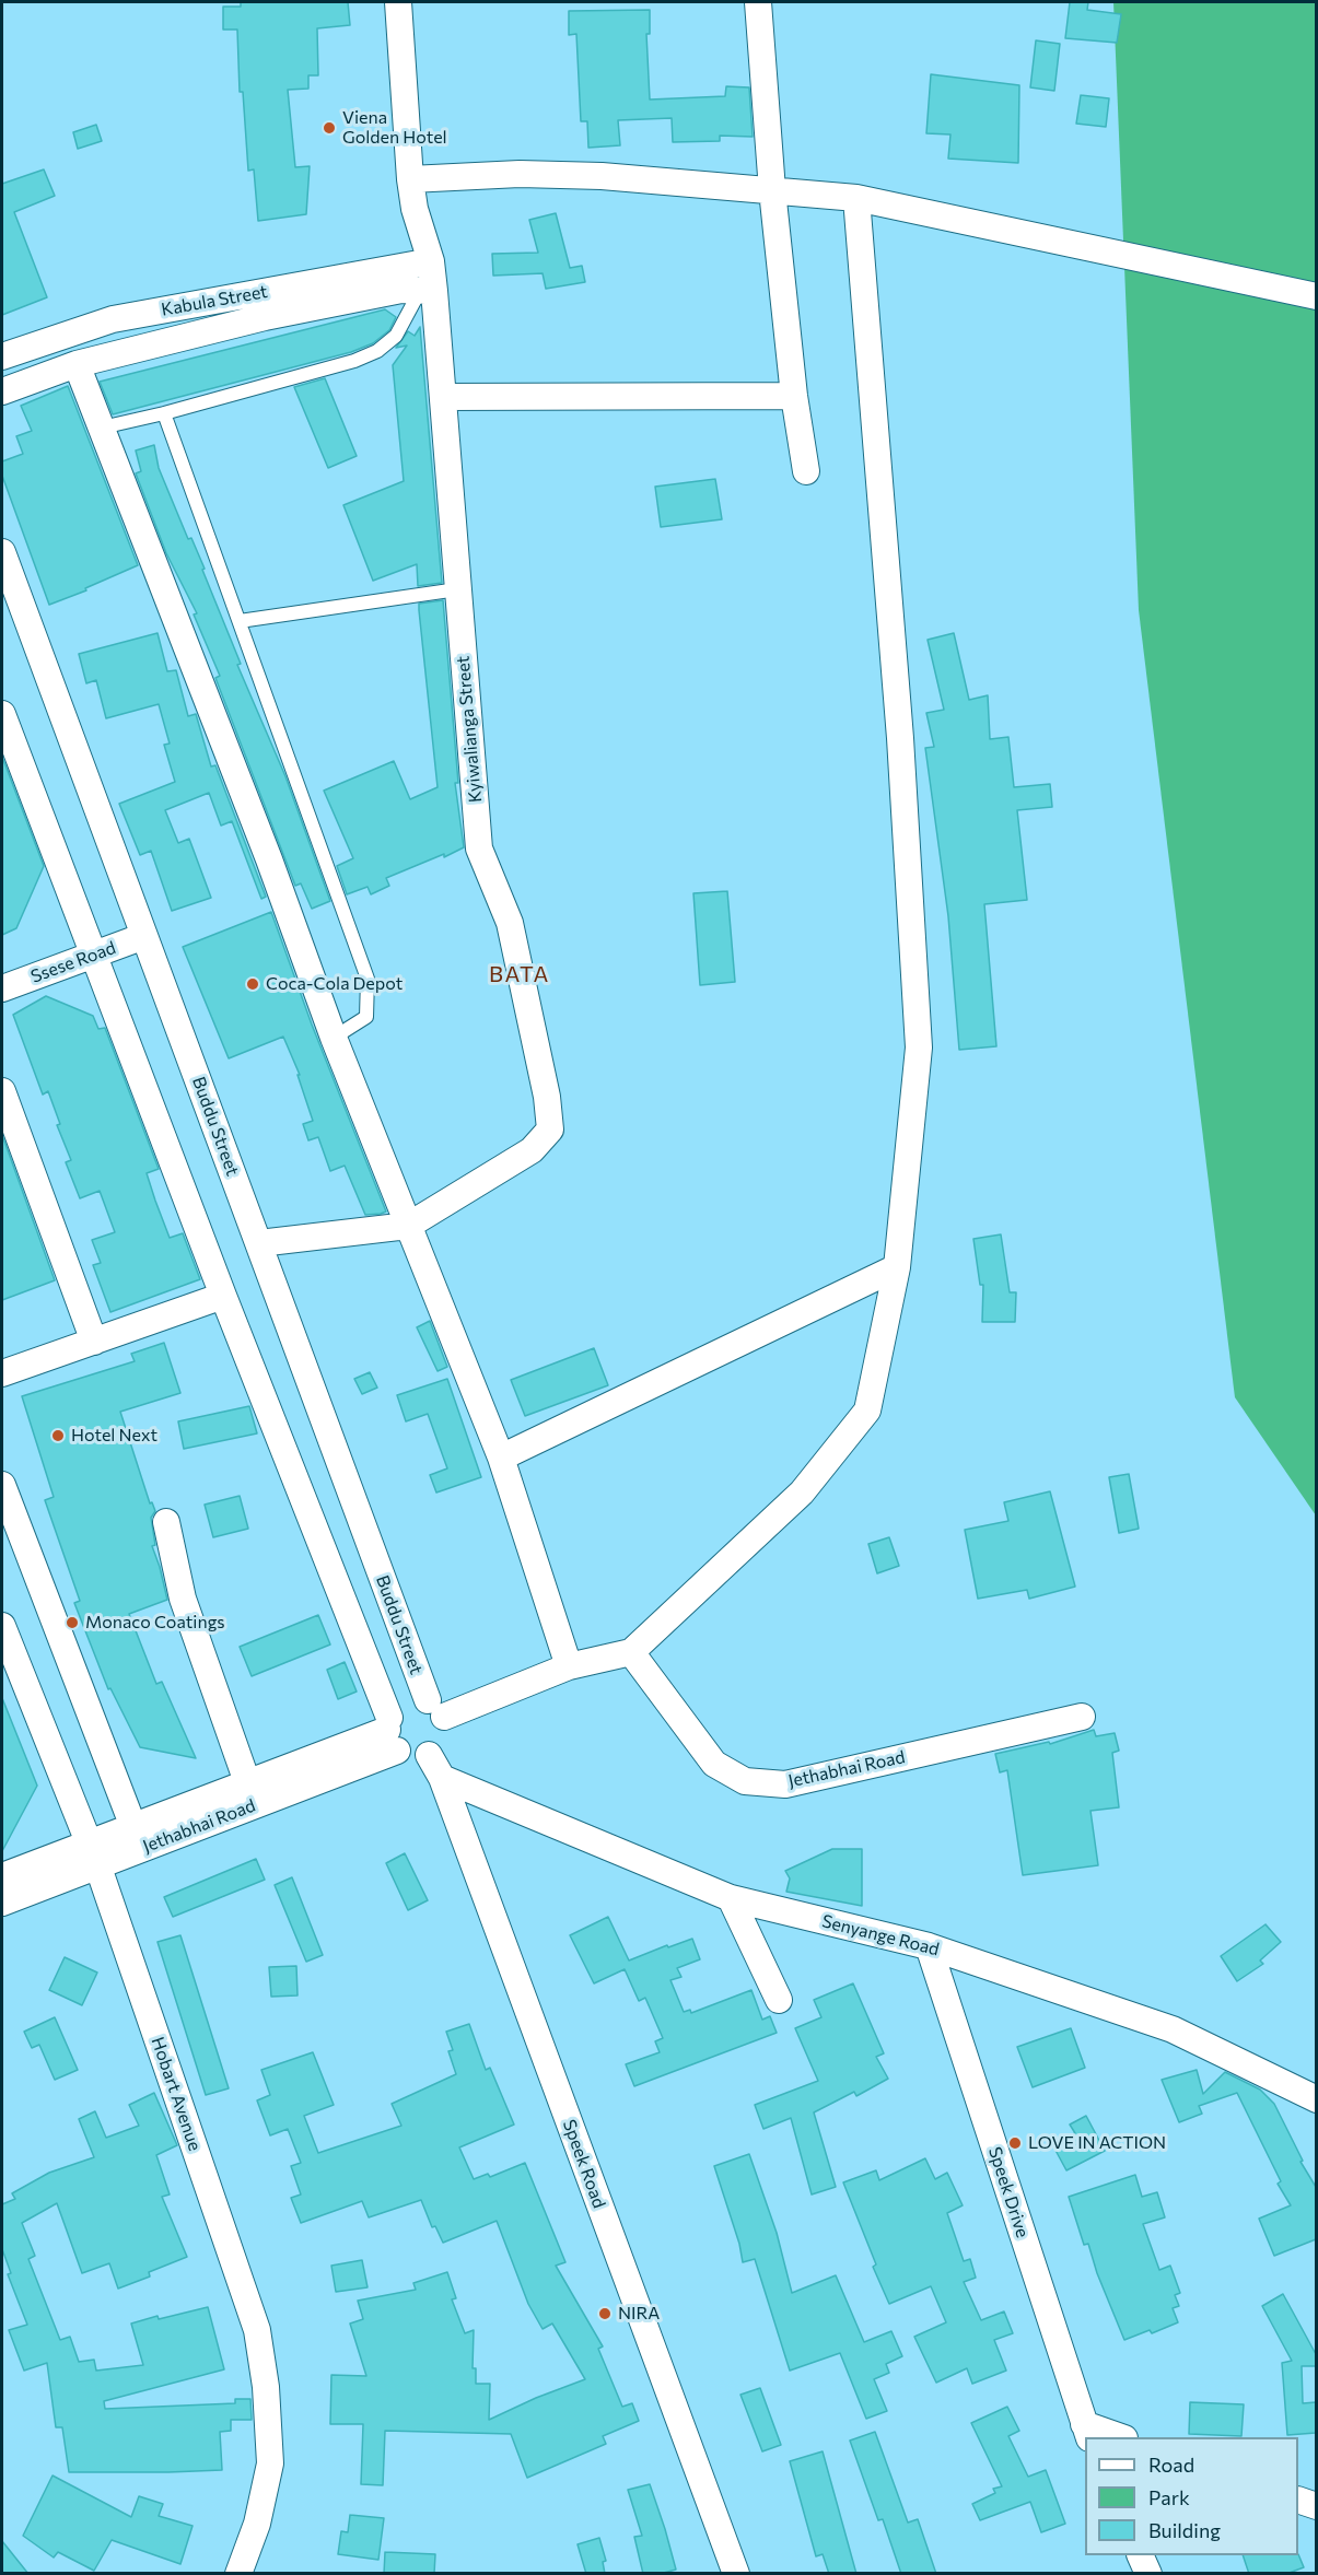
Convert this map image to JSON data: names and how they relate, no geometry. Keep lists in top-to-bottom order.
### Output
{
  "streets": {
    "street": [
      "Kabula Street",
      "Kyiwalianga Street",
      "Ssese Road",
      "Buddu Street",
      "Jethabhai Road",
      "Senyange Road",
      "Hobart Avenue",
      "Speek Road",
      "Speek Drive"
    ]
  },
  "crossings": [
    ["Kabula Street", "Kyiwalianga Street"],
    ["Kyiwalianga Street", "Buddu Street"],
    ["Ssese Road", "Buddu Street"],
    ["Buddu Street", "Jethabhai Road"],
    ["Buddu Street", "Senyange Road"],
    ["Buddu Street", "Speek Road"],
    ["Jethabhai Road", "Senyange Road"],
    ["Jethabhai Road", "Hobart Avenue"],
    ["Jethabhai Road", "Speek Road"],
    ["Senyange Road", "Speek Road"],
    ["Senyange Road", "Speek Drive"]
  ],
  "districts": ["BATA"],
  "places": [
    "Viena Golden Hotel",
    "Coca-Cola Depot",
    "Hotel Next",
    "Monaco Coatings",
    "LOVE IN ACTION",
    "NIRA"
  ],
  "legend": ["Road", "Park", "Building"]
}
